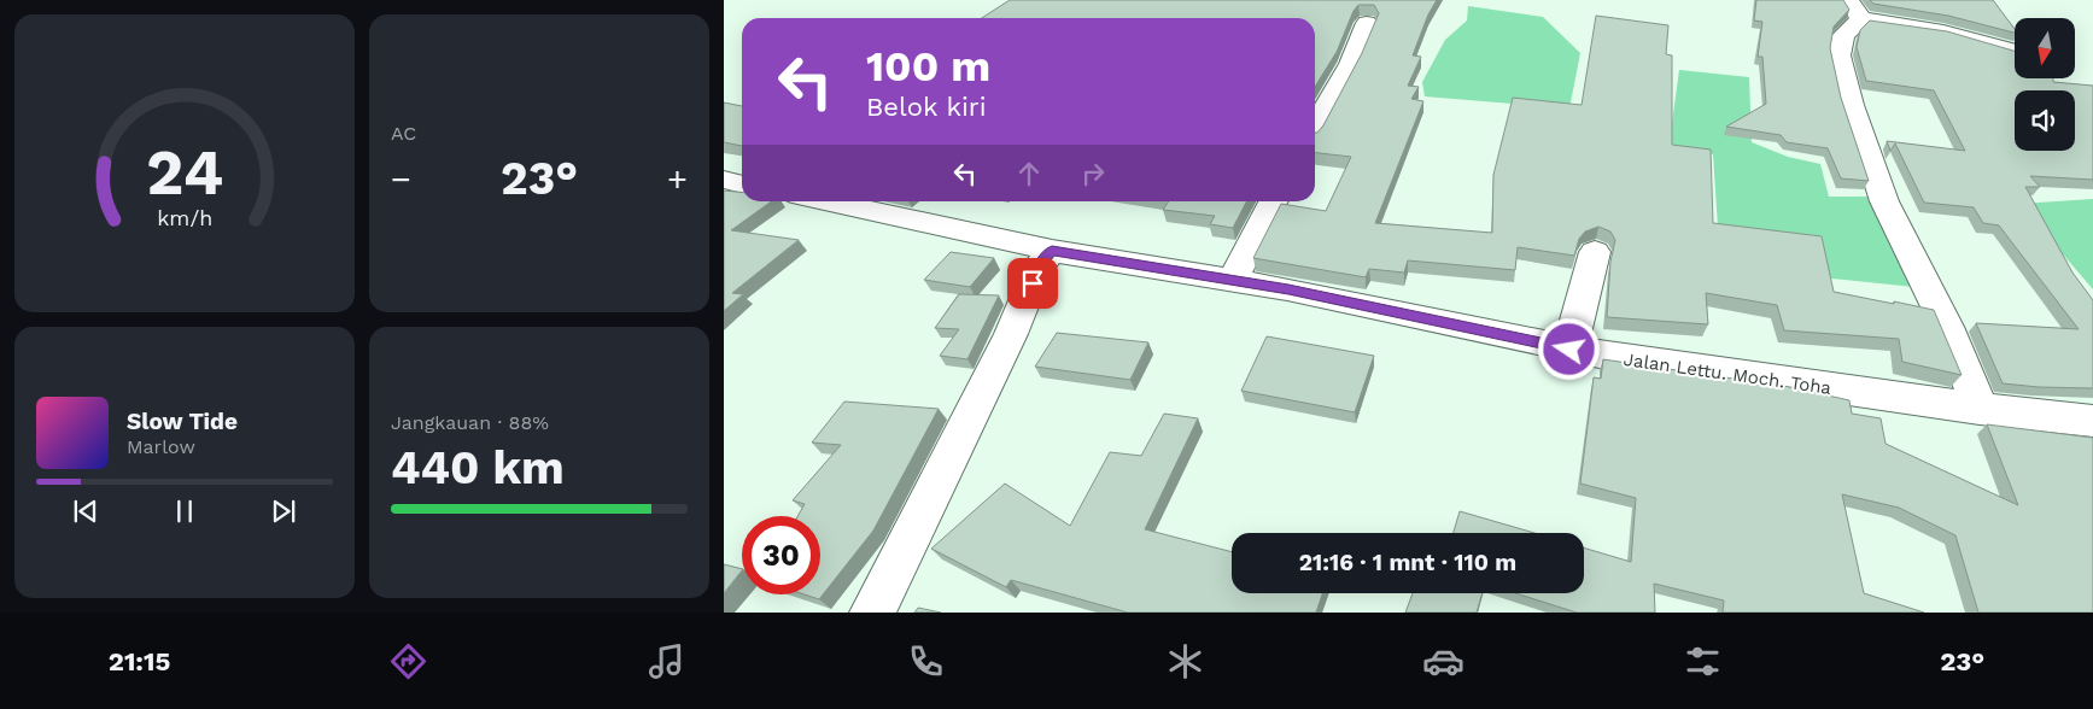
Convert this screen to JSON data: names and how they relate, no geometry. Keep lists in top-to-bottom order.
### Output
{
  "streets": {
    "street": ["Jalan Lettu. Moch. Toha"]
  },
  "north": "bottom",
  "page": {
    "tile": [
      "AC",
      ["Jangkauan · 88%", "440 km"]
    ],
    "turn": ["100 m", "Belok kiri"],
    "heat": ["−", "23°", "+"],
    "song": ["Slow Tide", "Marlow"],
    "limit": "30",
    "trip": "21:16 · 1 mnt · 110 m",
    "tabs": ["21:15", "23°"],
    "gauge": ["24", "km/h"]
  }
}
